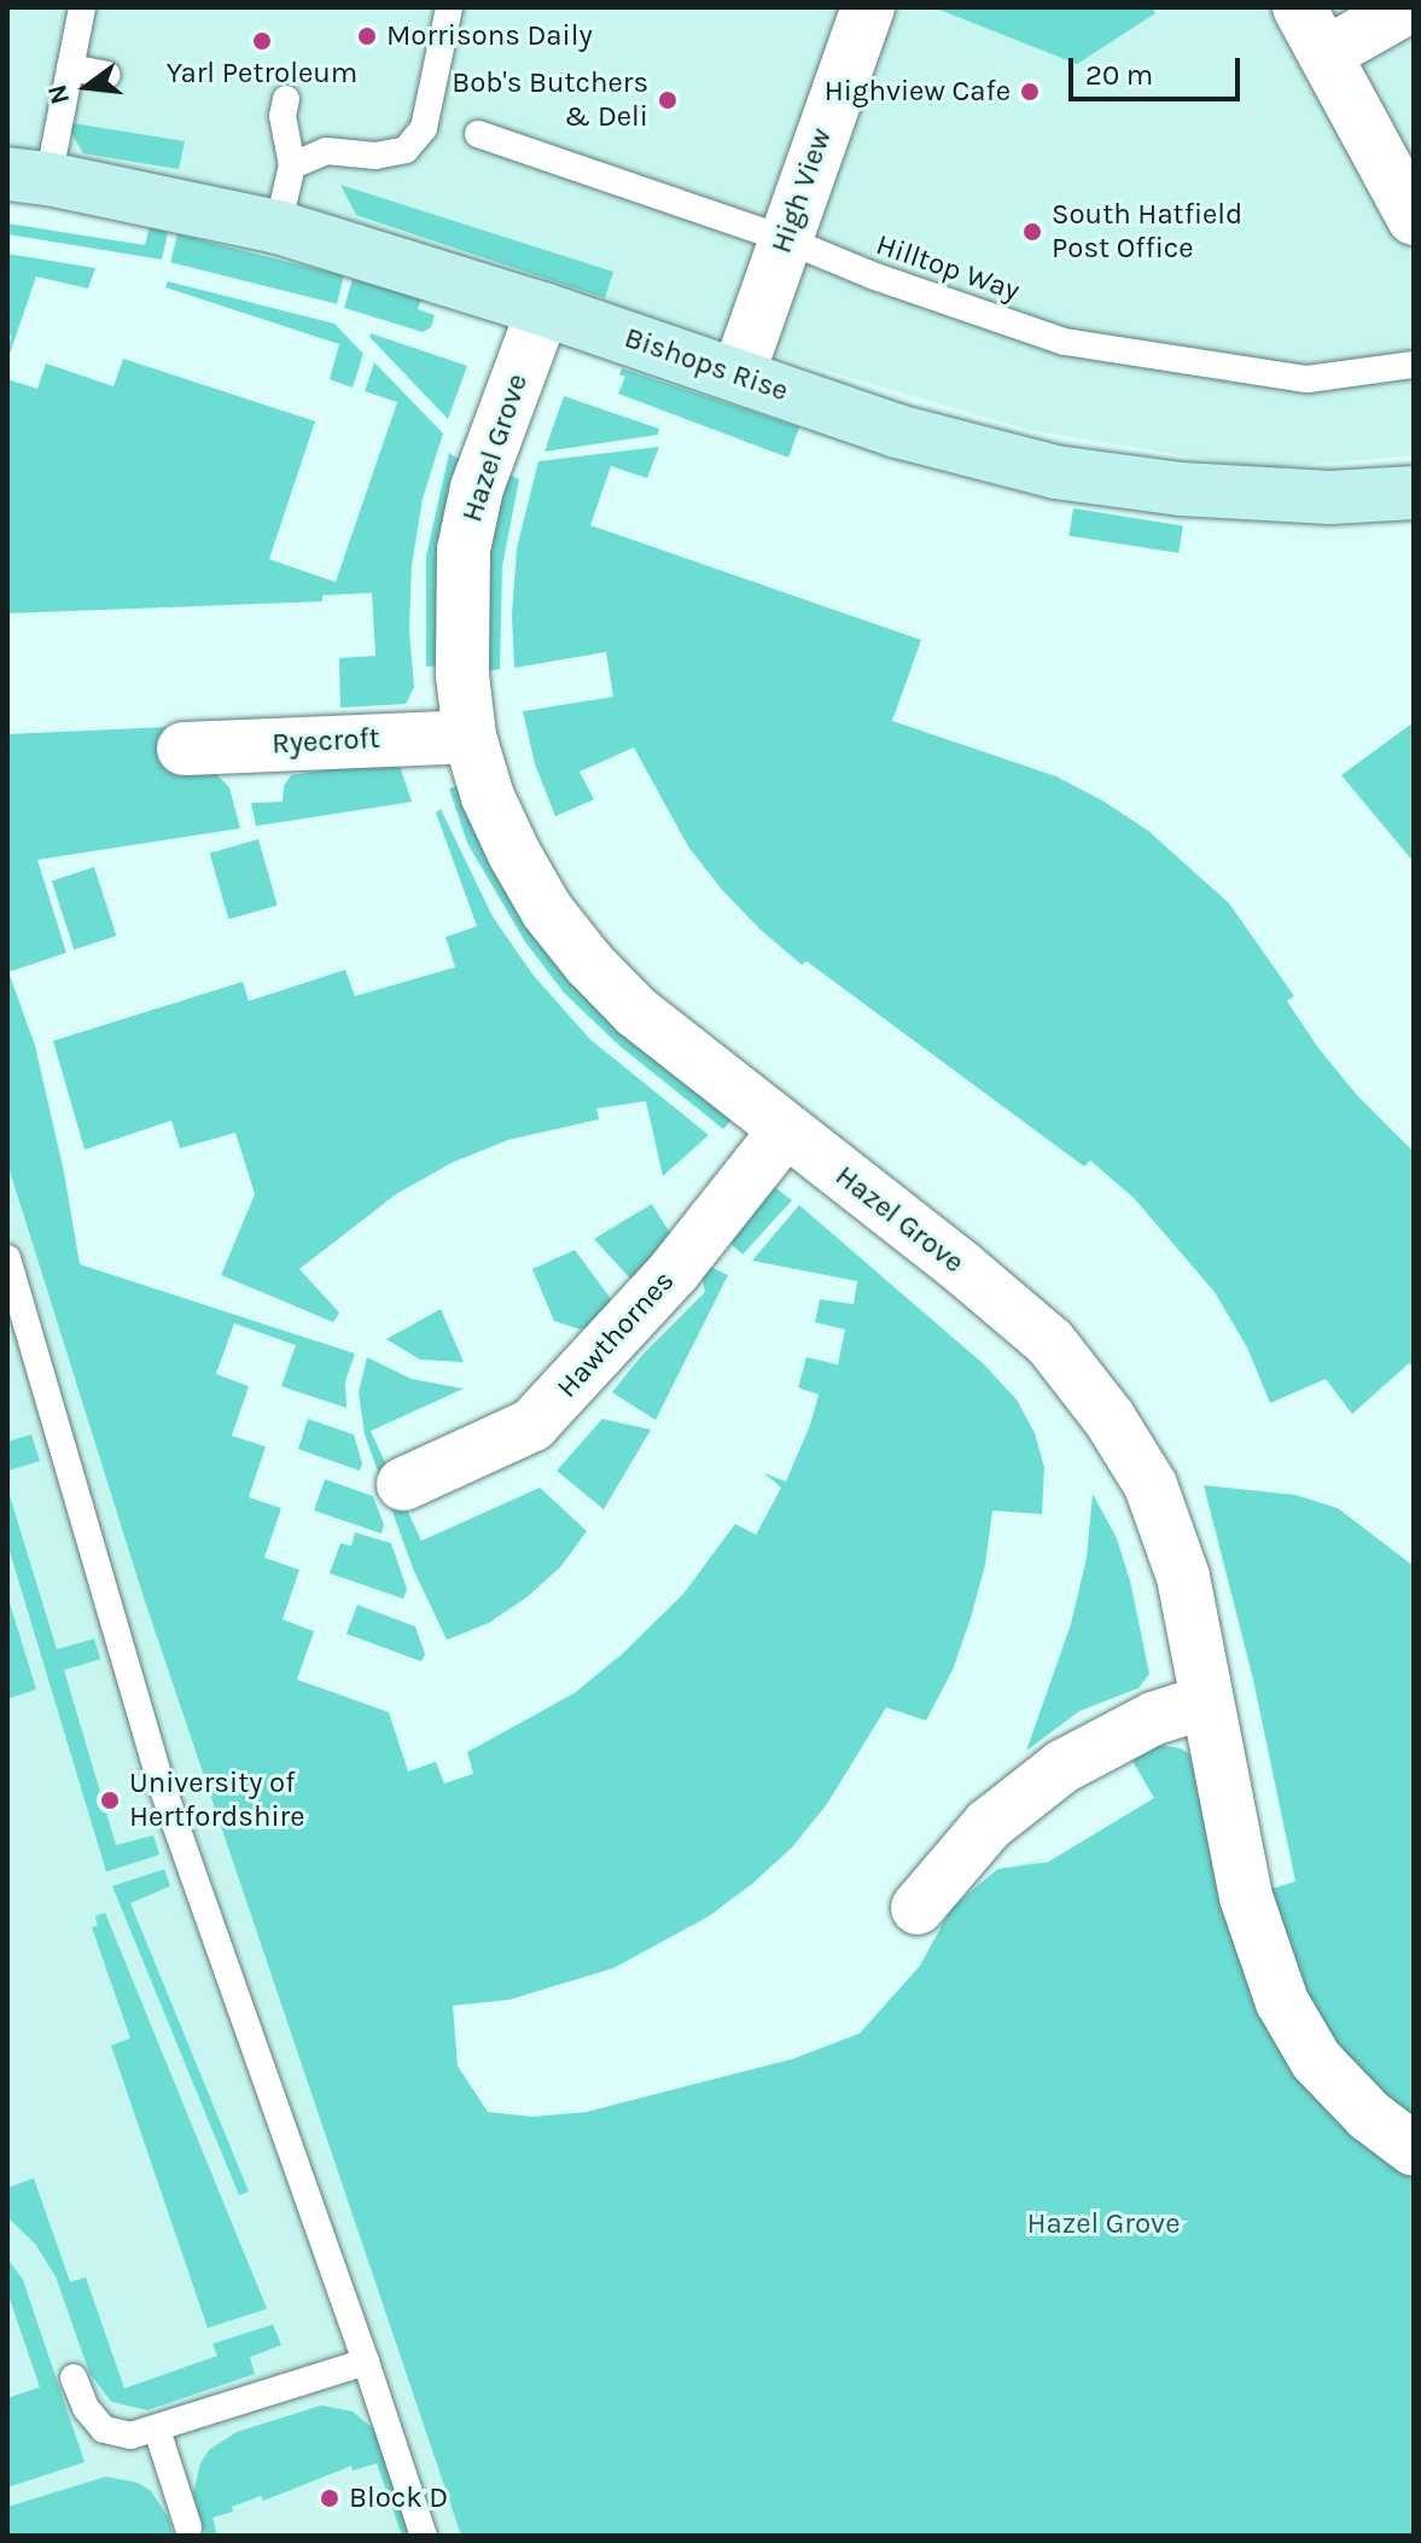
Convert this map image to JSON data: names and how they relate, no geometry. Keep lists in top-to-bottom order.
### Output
{
  "streets": {
    "street": [
      "High View",
      "Bishops Rise",
      "Hazel Grove",
      "Ryecroft",
      "Hawthornes"
    ],
    "lane": ["Hilltop Way"]
  },
  "crossings": [
    ["High View", "Hilltop Way"],
    ["High View", "Bishops Rise"],
    ["Bishops Rise", "Hazel Grove"],
    ["Hazel Grove", "Ryecroft"],
    ["Hazel Grove", "Hawthornes"]
  ],
  "parks": ["Hazel Grove"],
  "places": [
    "Morrisons Daily",
    "Yarl Petroleum",
    "Highview Cafe",
    "Bob's Butchers & Deli",
    "South Hatfield Post Office",
    "University of Hertfordshire",
    "Block D"
  ],
  "scale_bar": "20 m",
  "north": "left"
}
